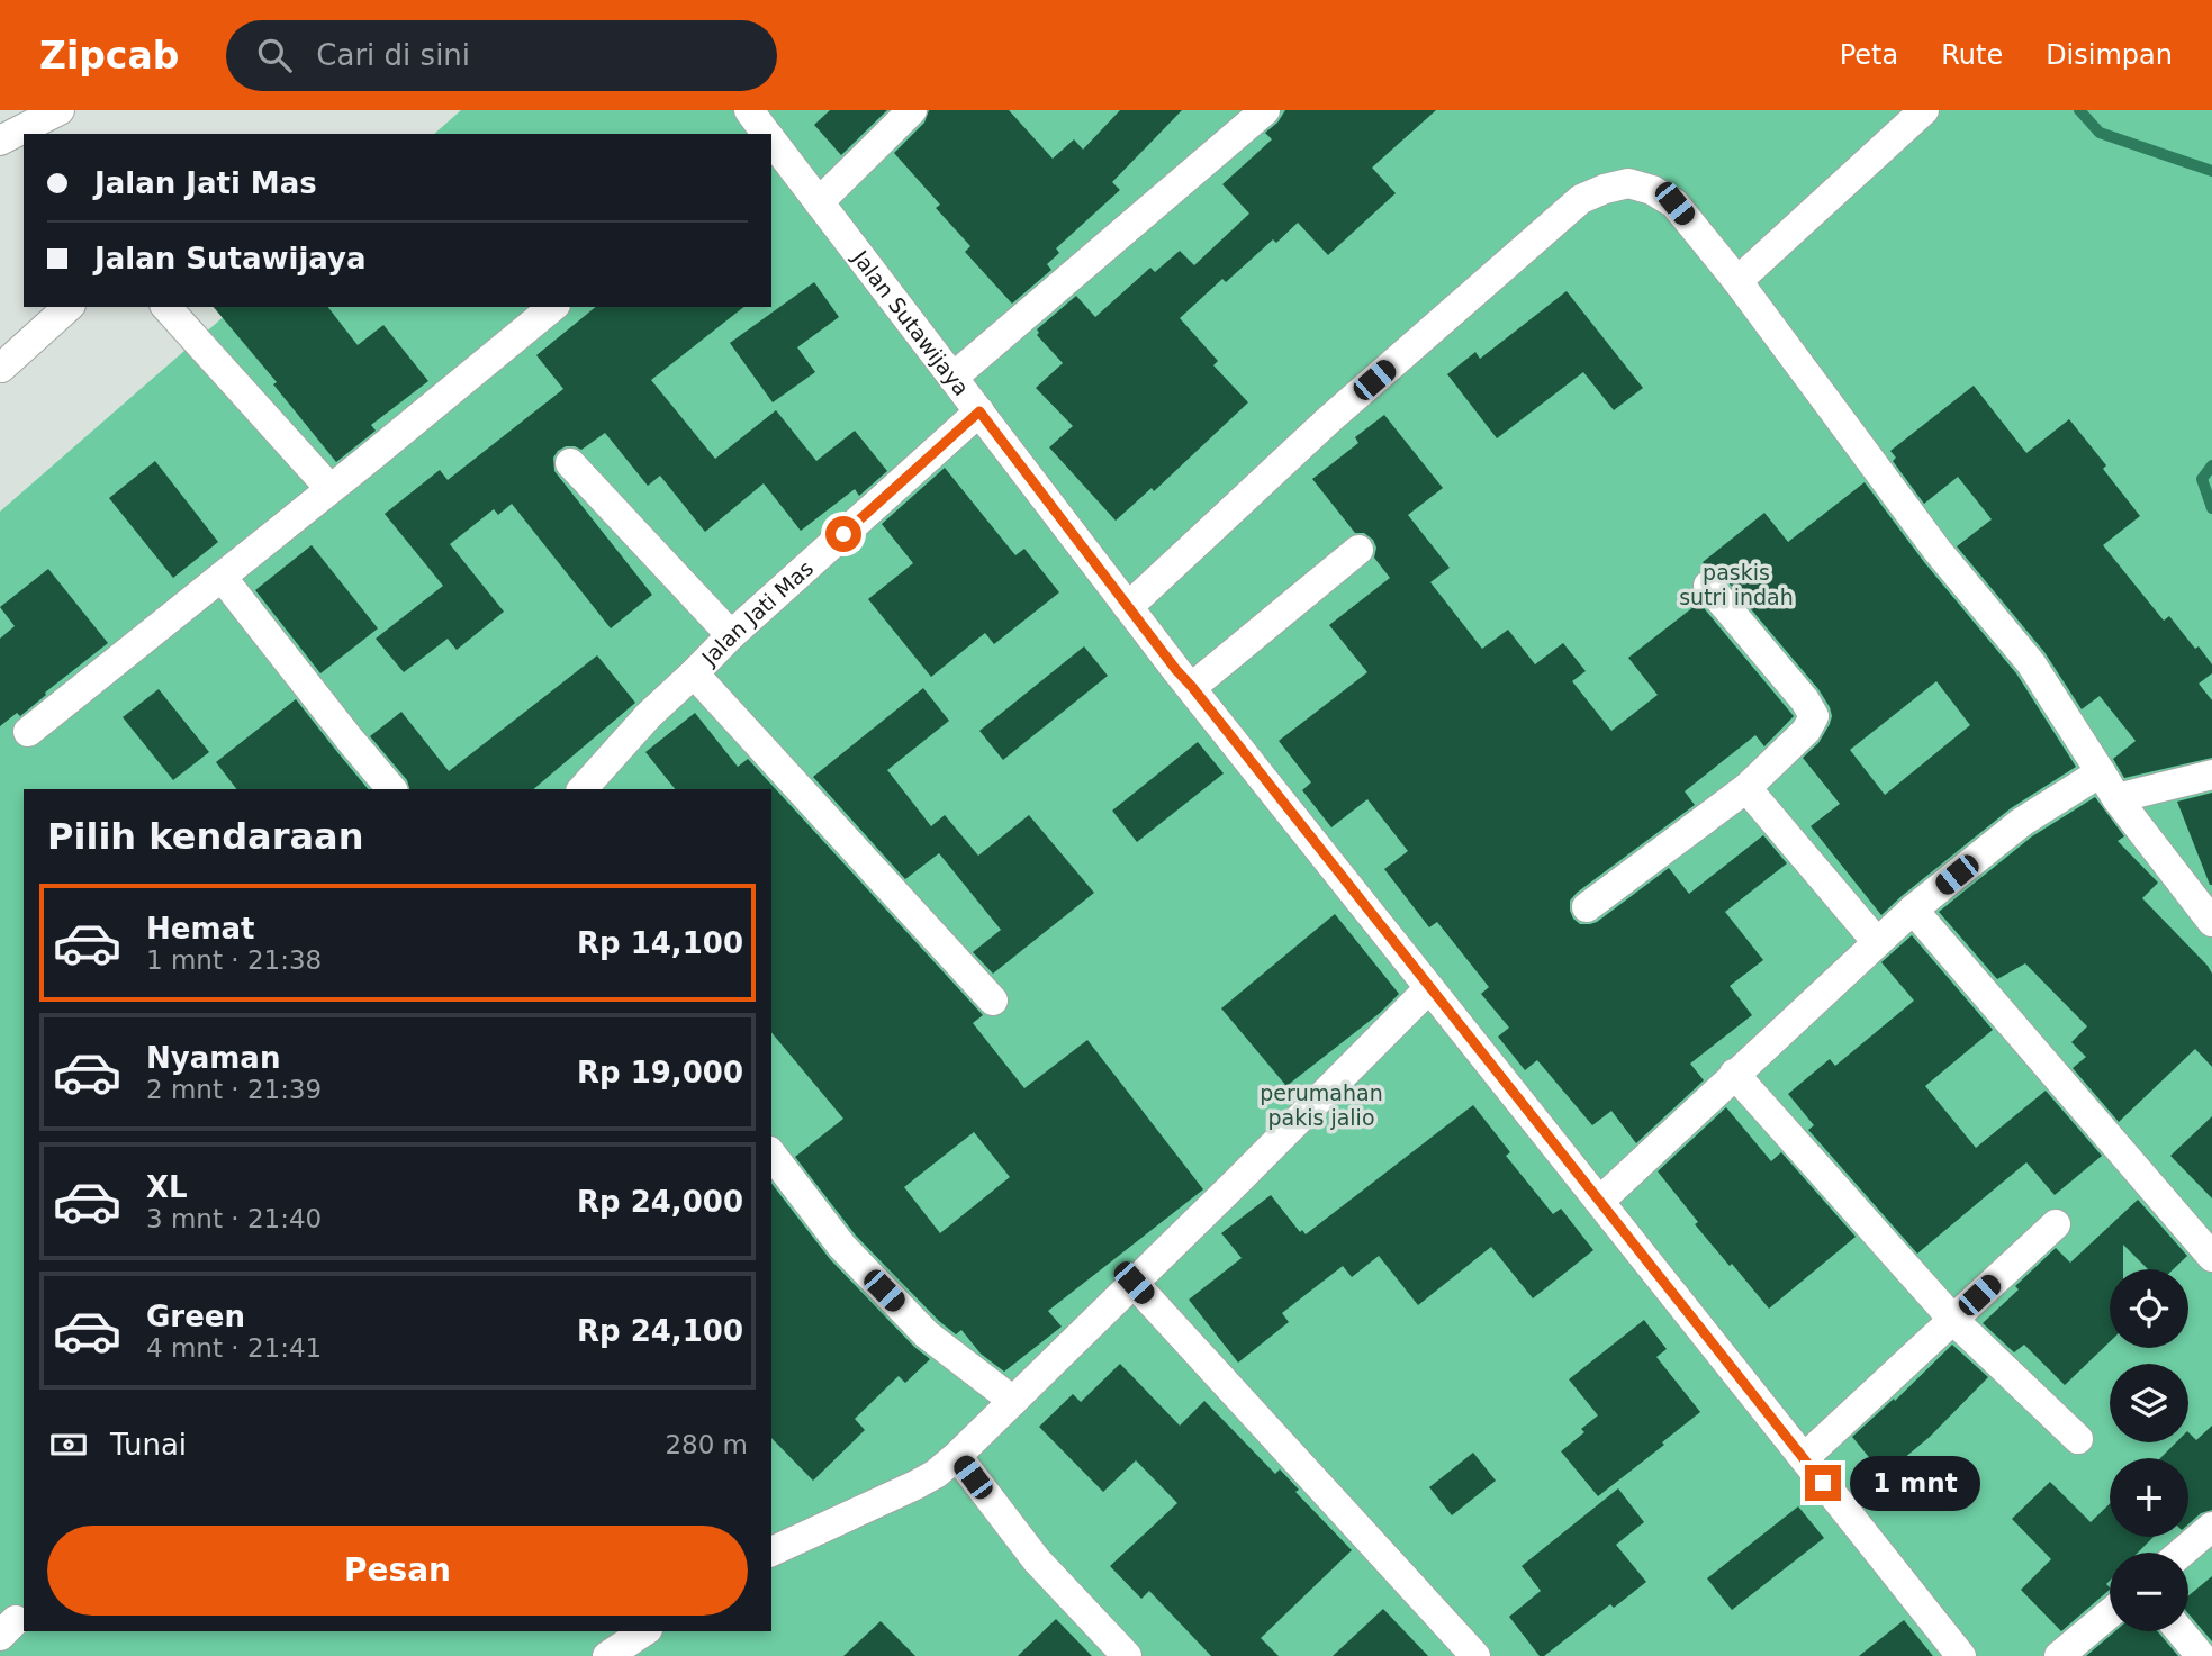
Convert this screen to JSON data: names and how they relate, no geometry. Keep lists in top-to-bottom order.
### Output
{
  "streets": {
    "street": ["Jalan Sutawijaya", "Jalan Jati Mas"]
  },
  "crossings": [
    ["Jalan Sutawijaya", "Jalan Jati Mas"]
  ],
  "parks": ["paskis sutri indah", "perumahan pakis jalio"],
  "page": {
    "header": "Zipcab",
    "search": "Cari di sini",
    "nav": ["Peta", "Rute", "Disimpan"],
    "banner": ["Jalan Jati Mas", "Jalan Sutawijaya"],
    "heading": "Pilih kendaraan",
    "list": [
      {
        "name": "Hemat",
        "note": "1 mnt · 21:38",
        "value": "Rp 14,100"
      },
      {
        "name": "Nyaman",
        "note": "2 mnt · 21:39",
        "value": "Rp 19,000"
      },
      {
        "name": "XL",
        "note": "3 mnt · 21:40",
        "value": "Rp 24,000"
      },
      {
        "name": "Green",
        "note": "4 mnt · 21:41",
        "value": "Rp 24,100"
      }
    ],
    "map_buttons": ["+", "−"],
    "pay": ["Tunai", "280 m"],
    "bubble": "1 mnt",
    "buttons": "Pesan"
  }
}
